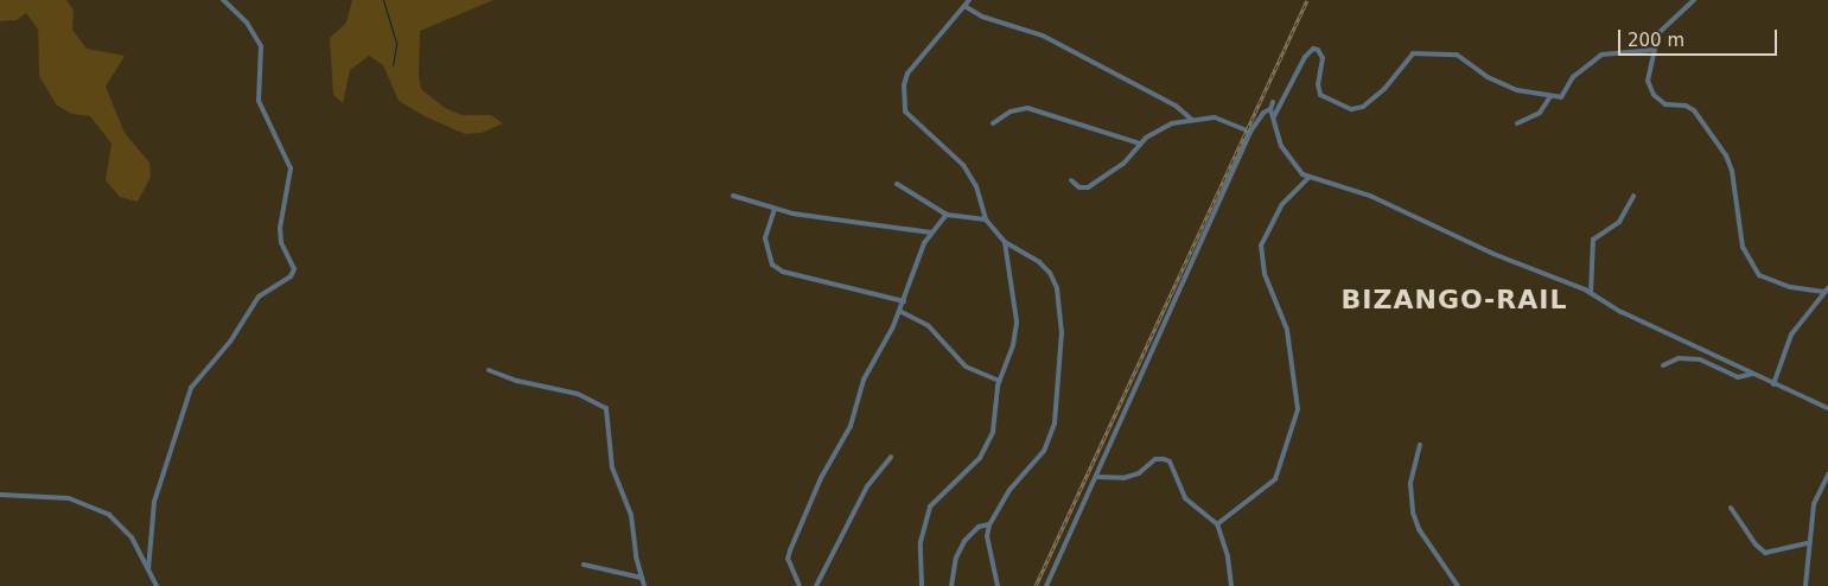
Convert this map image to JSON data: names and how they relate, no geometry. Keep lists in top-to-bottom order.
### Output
{
  "districts": ["BIZANGO-RAIL"],
  "scale_bar": "200 m"
}
